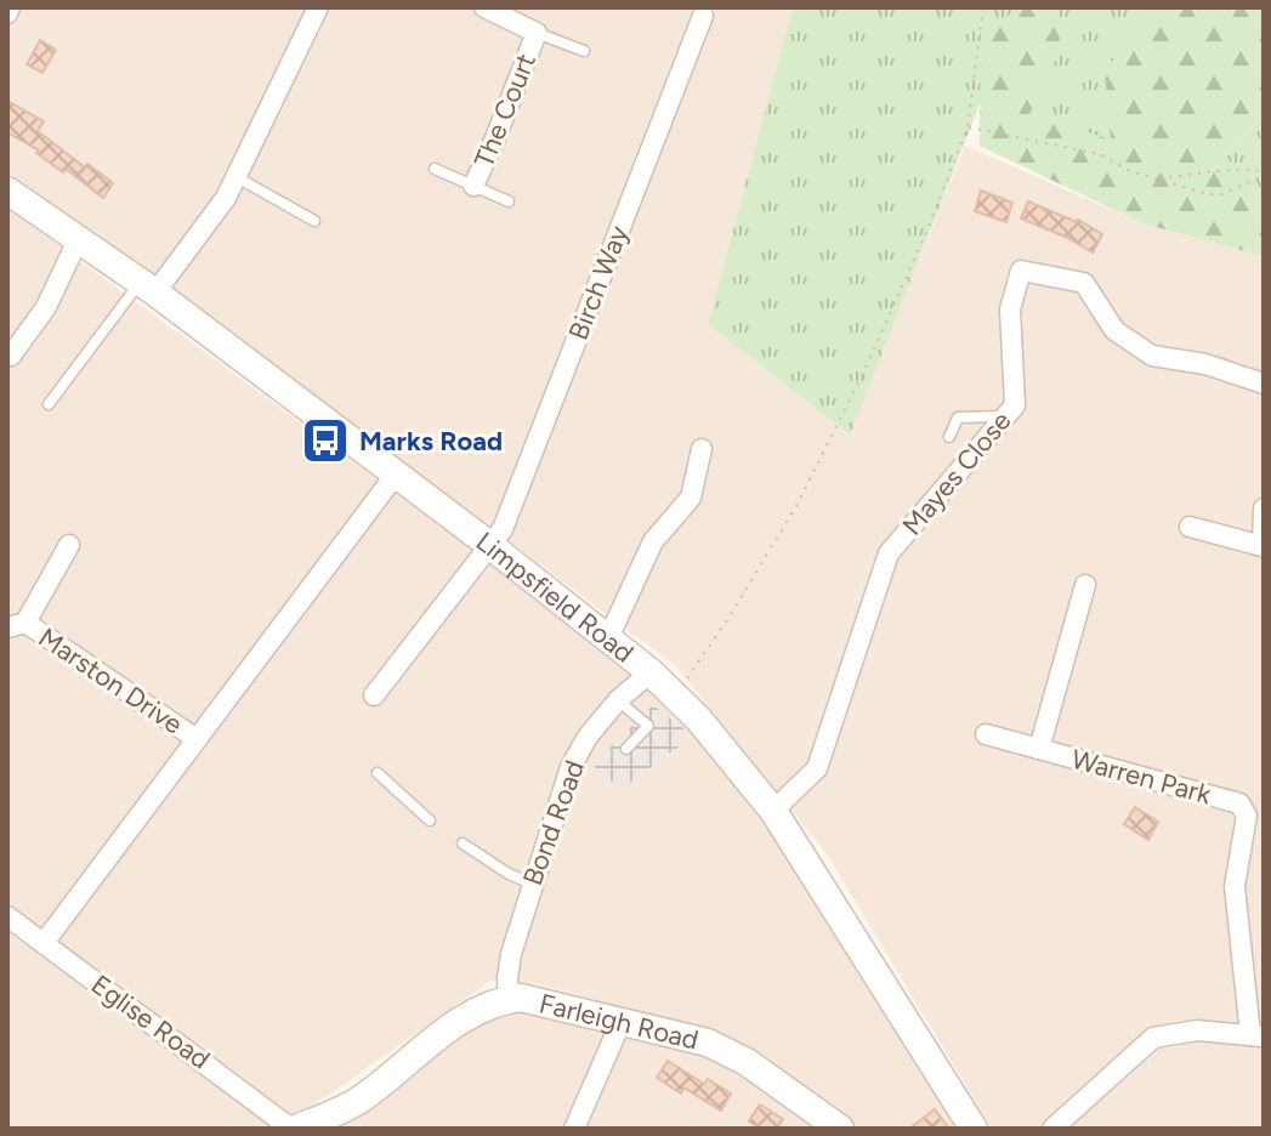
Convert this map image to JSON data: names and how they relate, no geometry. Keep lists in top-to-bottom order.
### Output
{
  "streets": {
    "main road": ["Limpsfield Road", "Farleigh Road"],
    "street": [
      "The Court",
      "Birch Way",
      "Mayes Close",
      "Marston Drive",
      "Warren Park",
      "Bond Road",
      "Eglise Road"
    ]
  },
  "crossings": [
    ["Birch Way", "Limpsfield Road"],
    ["Mayes Close", "Limpsfield Road"],
    ["Limpsfield Road", "Bond Road"],
    ["Bond Road", "Farleigh Road"],
    ["Eglise Road", "Farleigh Road"]
  ],
  "places": {
    "bus stop": ["Marks Road"]
  }
}
